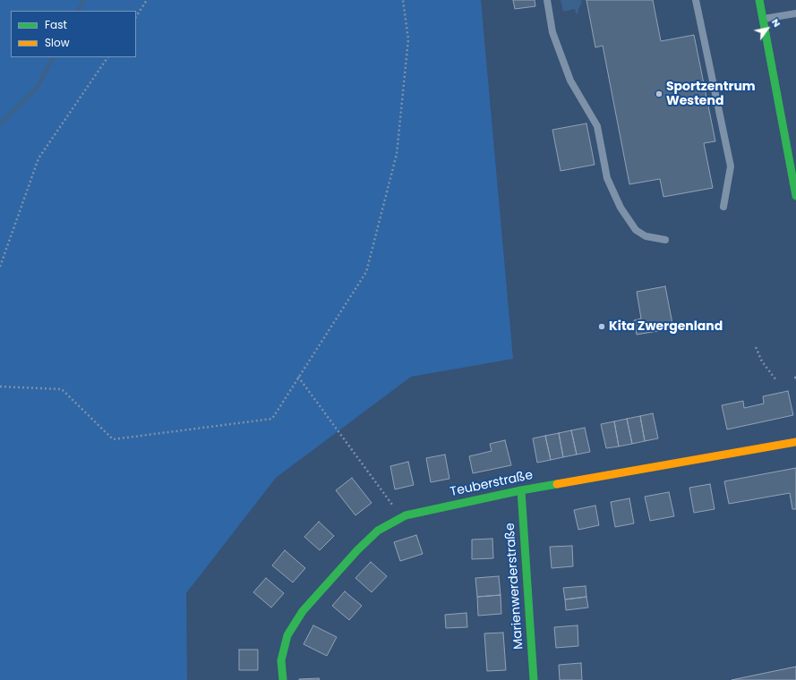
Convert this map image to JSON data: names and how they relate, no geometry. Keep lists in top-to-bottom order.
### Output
{
  "streets": {
    "street": ["Teuberstraße", "Marienwerderstraße"]
  },
  "crossings": [
    ["Teuberstraße", "Marienwerderstraße"]
  ],
  "places": ["Sportzentrum Westend", "Kita Zwergenland"],
  "legend": ["Fast", "Slow"],
  "north": "top right"
}
